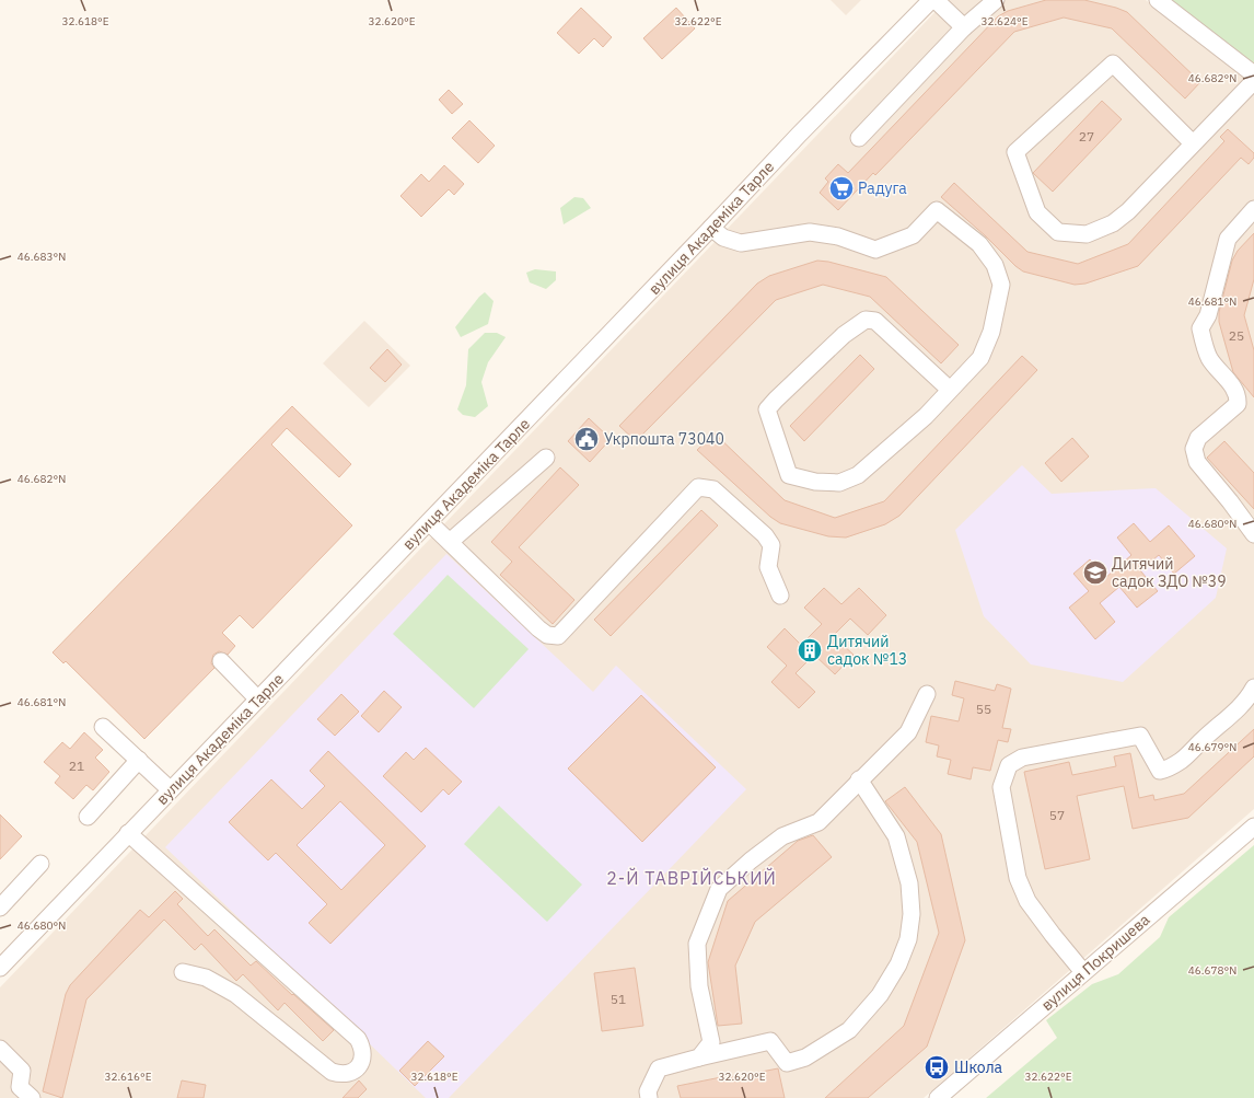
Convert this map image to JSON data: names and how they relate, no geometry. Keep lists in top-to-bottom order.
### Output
{
  "streets": {
    "street": ["вулиця Академіка Тарле", "вулиця Покришева"]
  },
  "districts": ["2-Й ТАВРІЙСЬКИЙ"],
  "places": {
    "supermarket": ["Радуга"],
    "public building": ["Укрпошта 73040"],
    "school or university": ["Дитячий садок ЗДО №39"],
    "building": ["Дитячий садок №13"],
    "bus stop": ["Школа"]
  },
  "house_numbers": [
    "27",
    "25",
    "55",
    "21",
    "57",
    "51"
  ],
  "coordinates": [
    "32.618°E",
    "32.620°E",
    "32.622°E",
    "32.624°E",
    "46.682°N",
    "46.683°N",
    "46.681°N",
    "46.680°N",
    "46.679°N",
    "46.678°N",
    "32.616°E"
  ]
}
